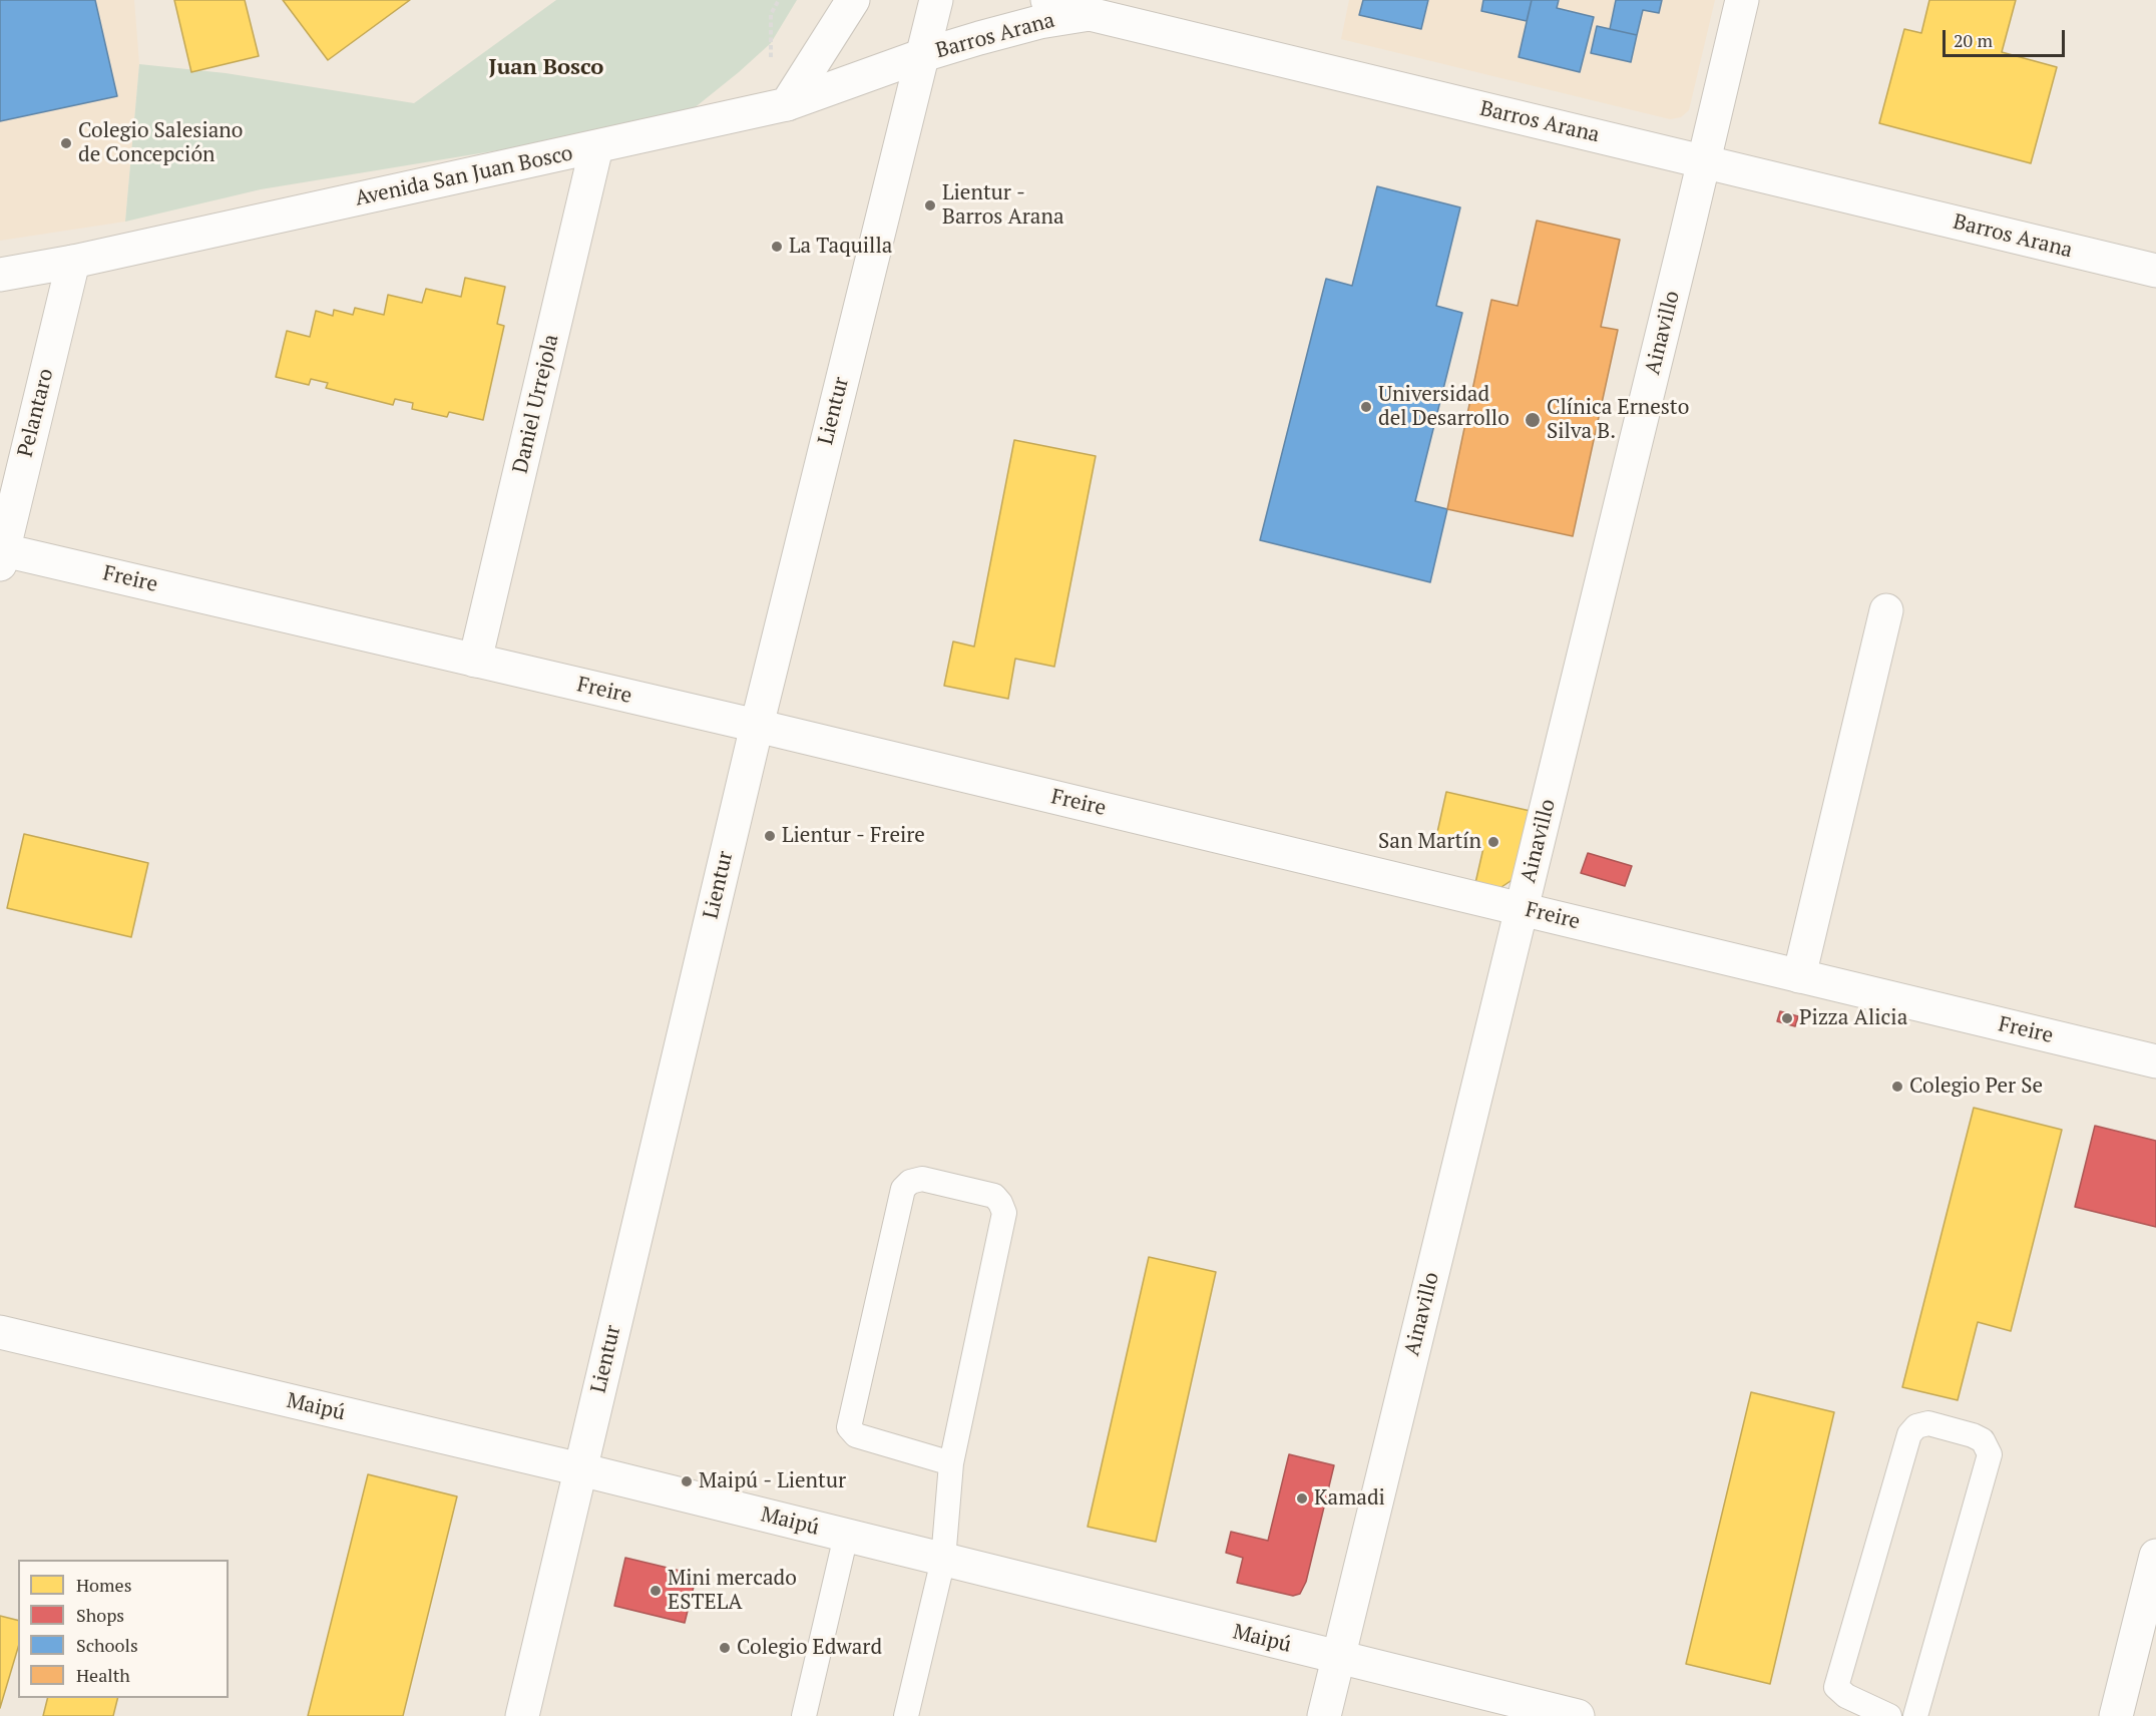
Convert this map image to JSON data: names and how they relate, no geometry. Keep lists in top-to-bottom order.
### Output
{
  "streets": {
    "main road": [
      "Barros Arana",
      "Avenida San Juan Bosco",
      "Ainavillo",
      "Daniel Urrejola",
      "Lientur",
      "Pelantaro",
      "Freire",
      "Maipú"
    ]
  },
  "crossings": [
    ["Barros Arana", "Avenida San Juan Bosco"],
    ["Barros Arana", "Ainavillo"],
    ["Barros Arana", "Lientur"],
    ["Avenida San Juan Bosco", "Daniel Urrejola"],
    ["Avenida San Juan Bosco", "Lientur"],
    ["Avenida San Juan Bosco", "Pelantaro"],
    ["Ainavillo", "Freire"],
    ["Ainavillo", "Maipú"],
    ["Daniel Urrejola", "Freire"],
    ["Lientur", "Freire"],
    ["Lientur", "Maipú"],
    ["Pelantaro", "Freire"]
  ],
  "districts": ["Juan Bosco"],
  "places": [
    "Colegio Salesiano de Concepción",
    "Lientur - Barros Arana",
    "La Taquilla",
    "Universidad del Desarrollo",
    "Clínica Ernesto Silva B.",
    "Lientur - Freire",
    "San Martín",
    "Pizza Alicia",
    "Colegio Per Se",
    "Maipú - Lientur",
    "Kamadi",
    "Mini mercado ESTELA",
    "Colegio Edward"
  ],
  "legend": [
    "Homes",
    "Shops",
    "Schools",
    "Health"
  ],
  "scale_bar": "20 m"
}
